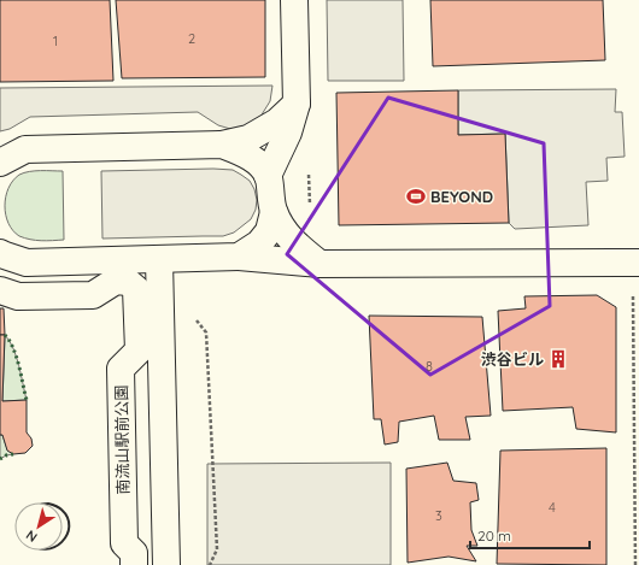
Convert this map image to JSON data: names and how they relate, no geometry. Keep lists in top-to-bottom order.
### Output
{
  "streets": {
    "street": ["南流山駅前公園"]
  },
  "places": {
    "sports": ["BEYOND"],
    "building": ["渋谷ビル"]
  },
  "house_numbers": [
    "2",
    "1",
    "8",
    "4",
    "3"
  ],
  "scale_bar": "20 m",
  "north": "bottom left"
}
